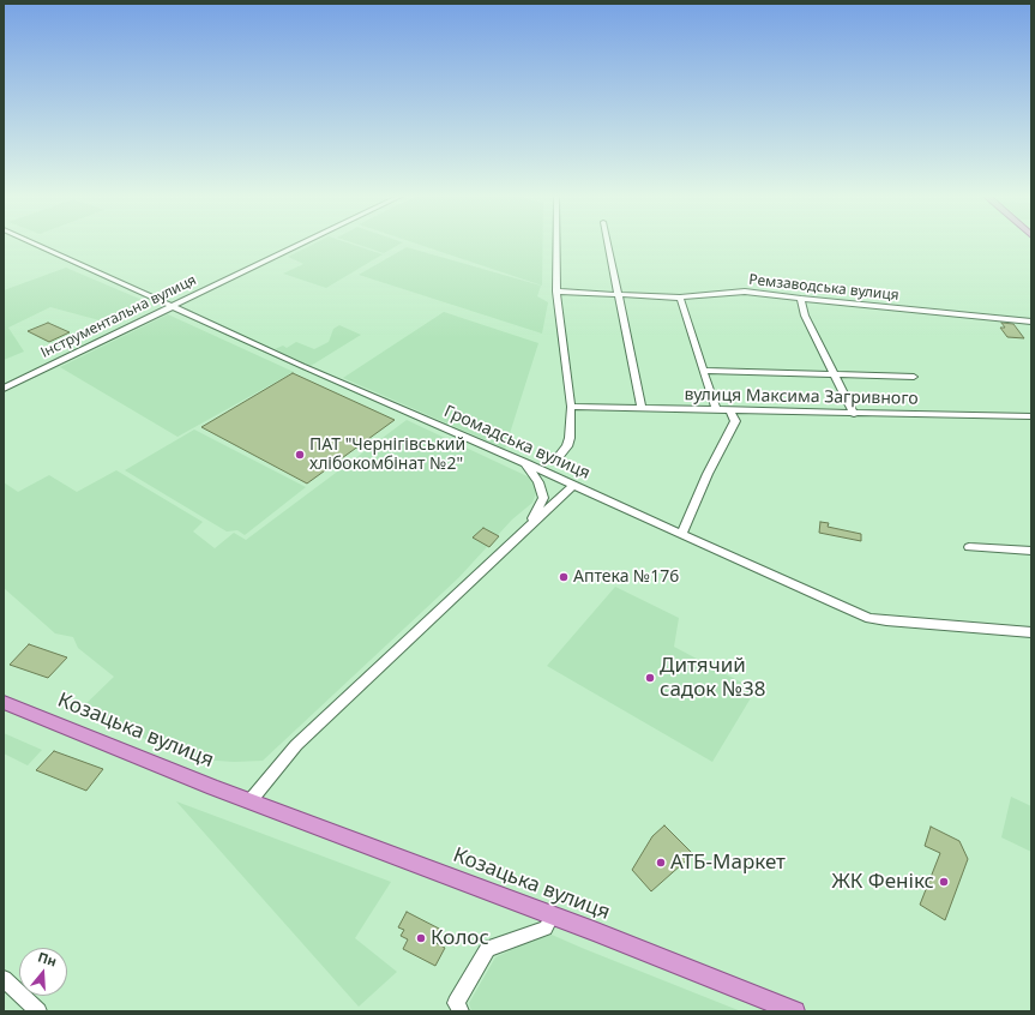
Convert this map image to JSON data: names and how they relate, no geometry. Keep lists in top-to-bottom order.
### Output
{
  "streets": {
    "main road": ["Козацька вулиця"],
    "street": [
      "Ремзаводська вулиця",
      "Інструментальна вулиця",
      "вулиця Максима Загривного",
      "Громадська вулиця"
    ]
  },
  "crossings": [
    ["Інструментальна вулиця", "Громадська вулиця"]
  ],
  "places": [
    "ПАТ \"Чернігівський хлібокомбінат №2\"",
    "Аптека №176",
    "Дитячий садок №38",
    "АТБ-Маркет",
    "ЖК Фенікс",
    "Колос"
  ],
  "north": "top"
}
